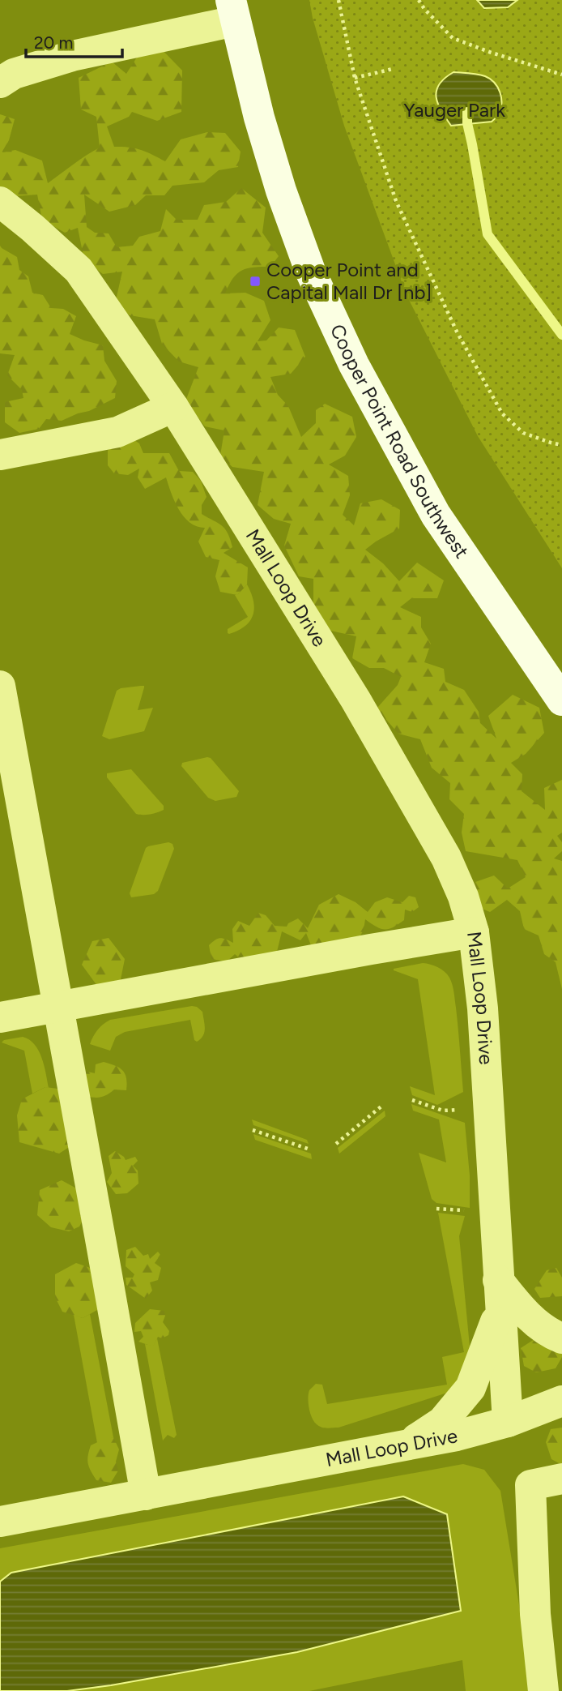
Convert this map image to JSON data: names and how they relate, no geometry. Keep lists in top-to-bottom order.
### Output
{
  "streets": {
    "main road": ["Cooper Point Road Southwest"],
    "street": ["Mall Loop Drive"]
  },
  "parks": ["Yauger Park"],
  "places": {
    "transit": ["Cooper Point and Capital Mall Dr [nb]"]
  },
  "scale_bar": "20 m"
}
